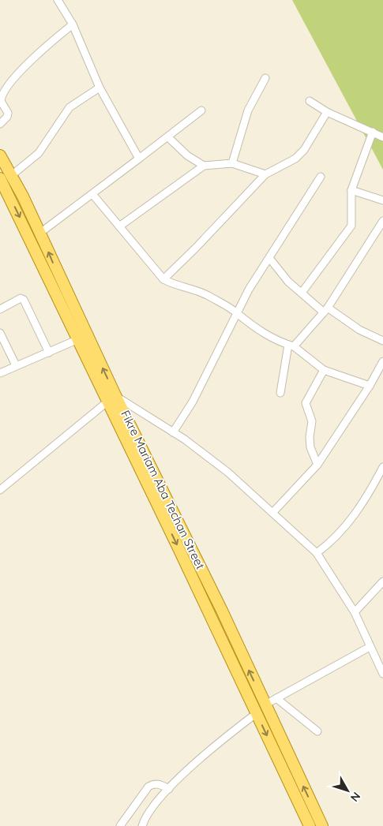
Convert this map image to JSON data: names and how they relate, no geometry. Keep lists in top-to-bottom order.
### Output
{
  "streets": {
    "main road": ["Fikre Mariam Aba Techan Street"]
  },
  "north": "bottom right"
}
